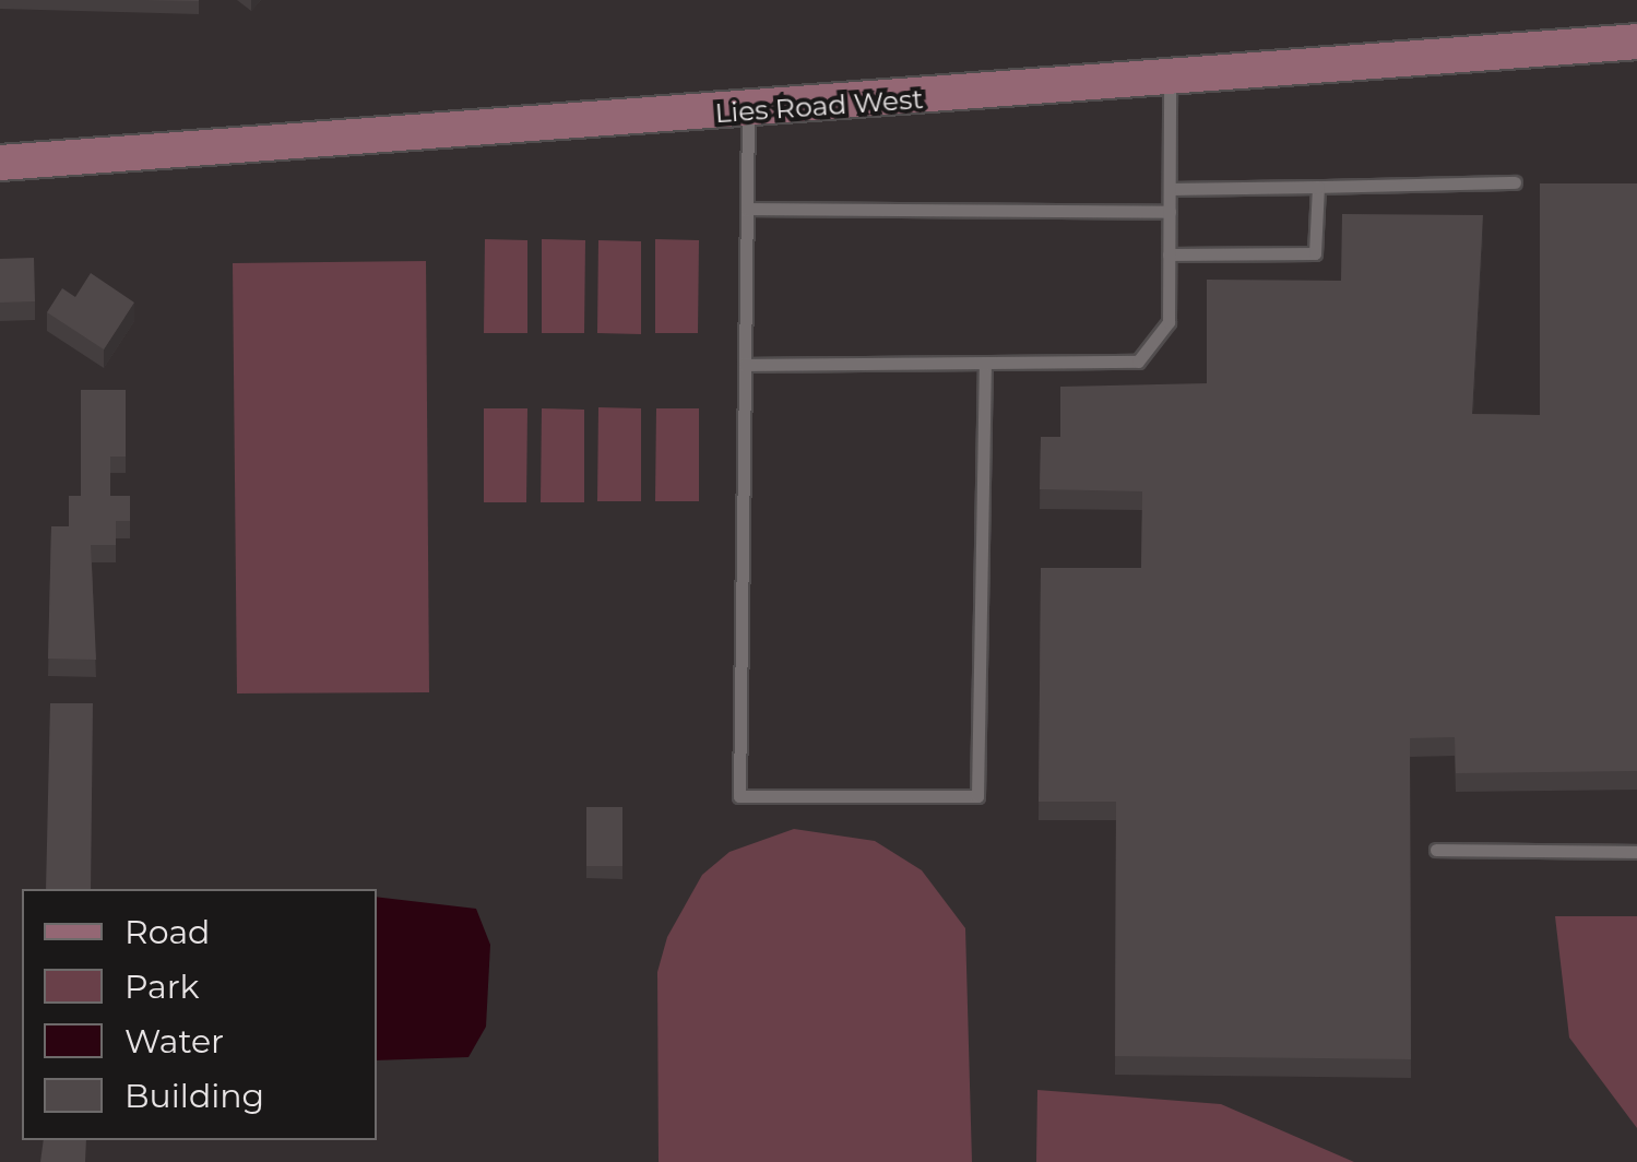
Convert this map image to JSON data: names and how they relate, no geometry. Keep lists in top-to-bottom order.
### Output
{
  "streets": {
    "street": ["Lies Road West"]
  },
  "legend": [
    "Road",
    "Park",
    "Water",
    "Building"
  ]
}
